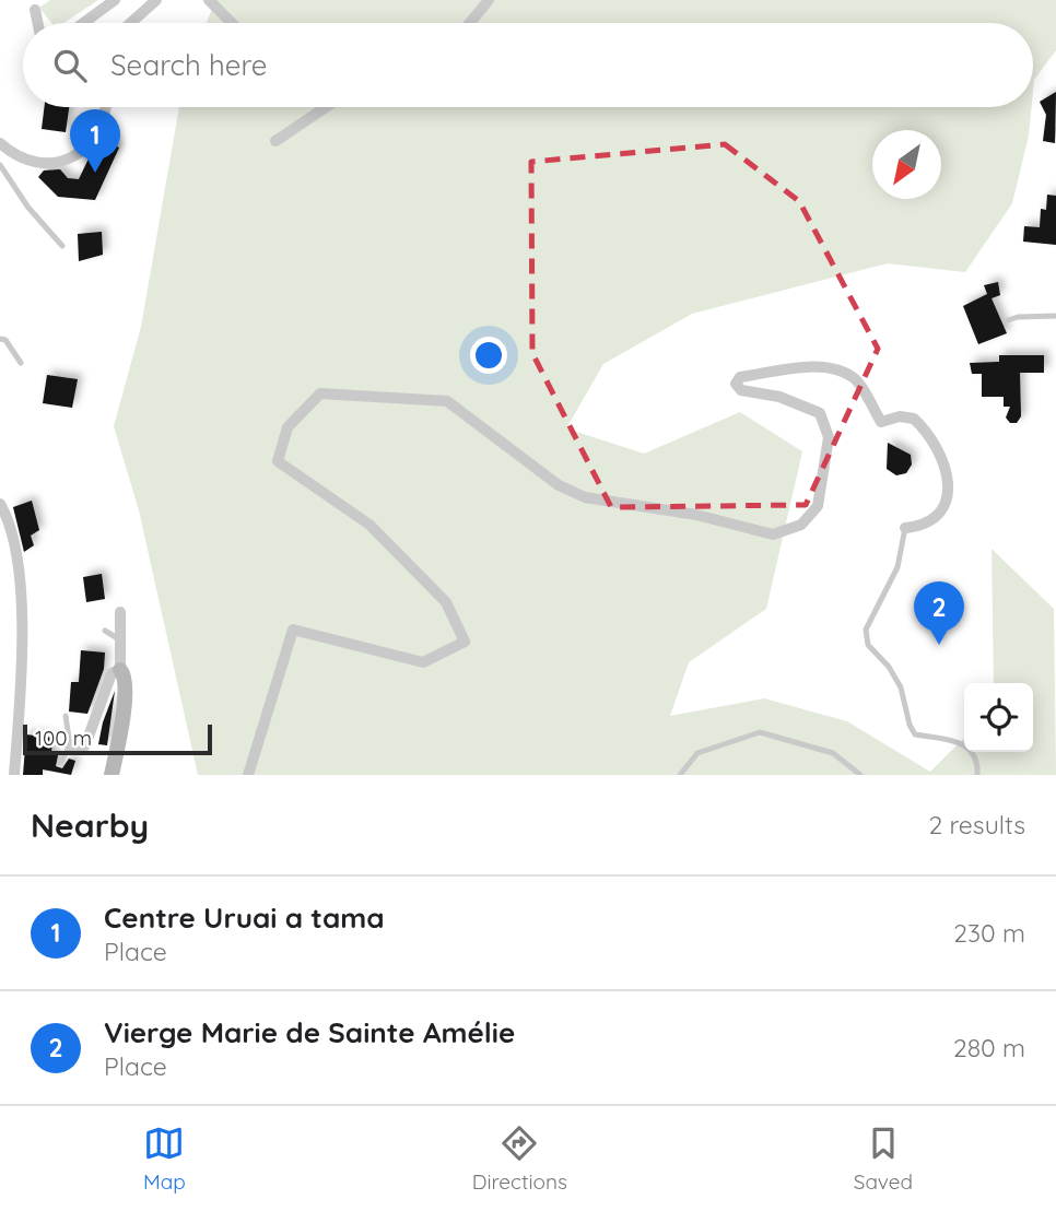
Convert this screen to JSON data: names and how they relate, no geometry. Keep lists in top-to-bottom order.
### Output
{
  "scale_bar": "100 m",
  "north": "bottom left",
  "page": {
    "search": "Search here",
    "pins": ["1", "2"],
    "scale": "100 m",
    "heading": ["Nearby", "2 results"],
    "list": [
      {
        "mark": "1",
        "name": "Centre Uruai a tama",
        "note": "Place",
        "value": "230 m"
      },
      {
        "mark": "2",
        "name": "Vierge Marie de Sainte Amélie",
        "note": "Place",
        "value": "280 m"
      }
    ],
    "nav": ["Map", "Directions", "Saved"]
  }
}
